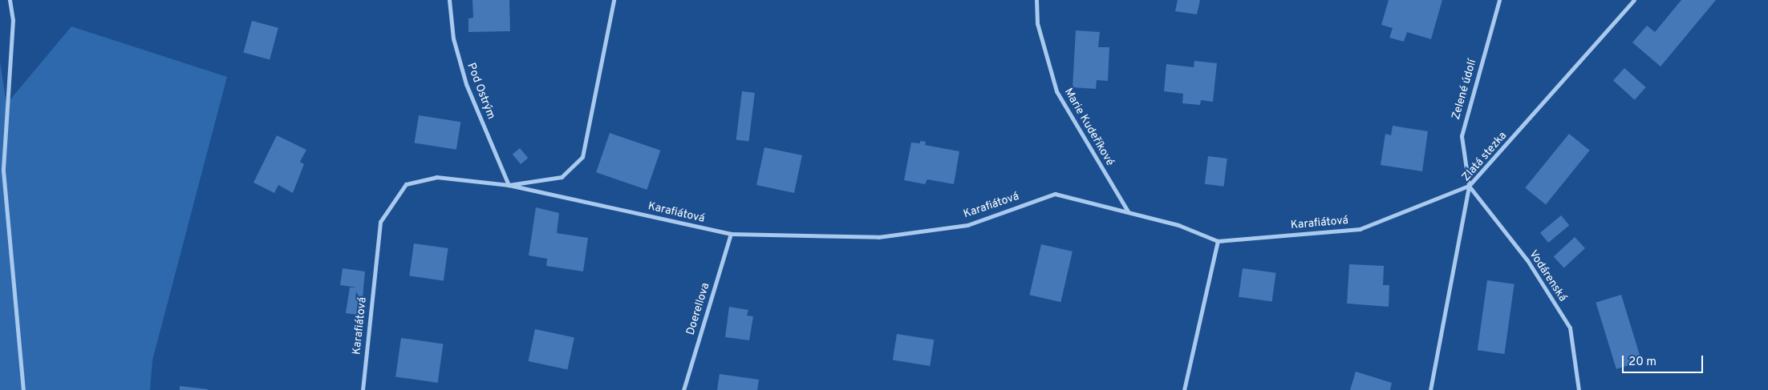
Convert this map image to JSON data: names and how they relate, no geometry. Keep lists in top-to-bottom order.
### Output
{
  "streets": {
    "street": [
      "Zelené údolí",
      "Pod Ostrým",
      "Marie Kudeříkové",
      "Zlatá stezka",
      "Karafiátová",
      "Vodárenská",
      "Doerellova"
    ]
  },
  "crossings": [
    ["Zelené údolí", "Zlatá stezka"],
    ["Zelené údolí", "Karafiátová"],
    ["Zelené údolí", "Vodárenská"],
    ["Pod Ostrým", "Karafiátová"],
    ["Marie Kudeříkové", "Karafiátová"],
    ["Zlatá stezka", "Karafiátová"],
    ["Zlatá stezka", "Vodárenská"],
    ["Karafiátová", "Vodárenská"],
    ["Karafiátová", "Doerellova"]
  ],
  "scale_bar": "20 m"
}
